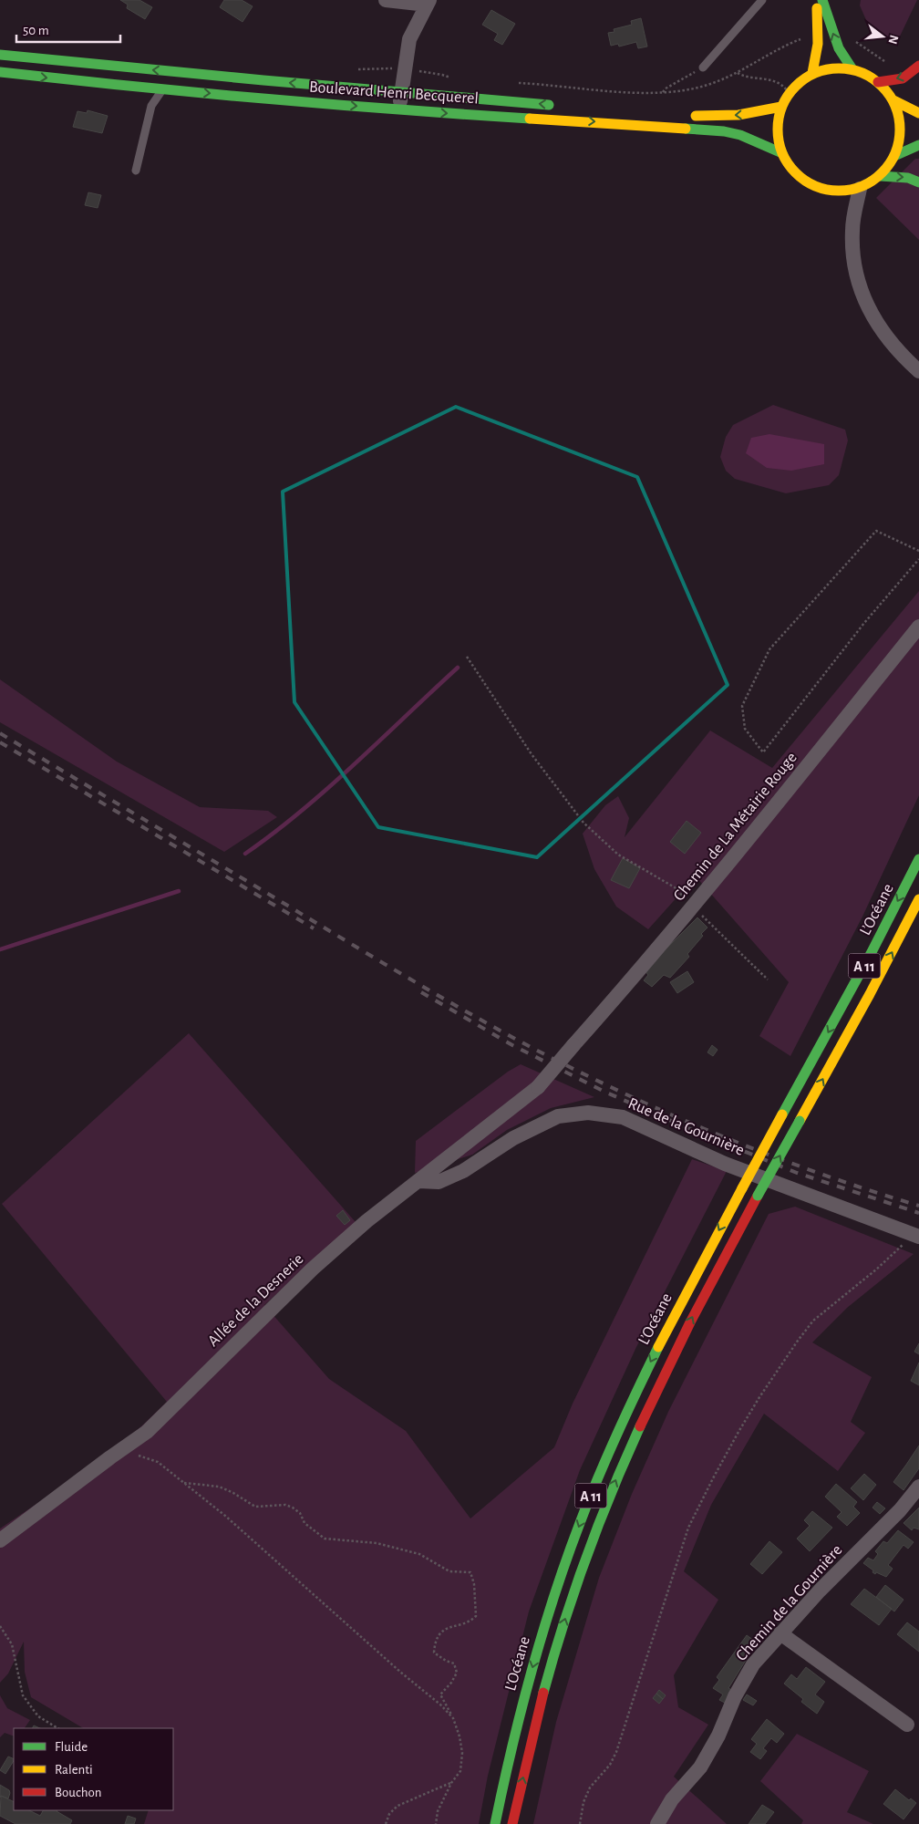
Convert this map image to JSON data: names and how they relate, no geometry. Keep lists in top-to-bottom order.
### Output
{
  "streets": {
    "main road": ["Boulevard Henri Becquerel", "L’Océane", "A 11"],
    "street": [
      "Chemin de La Métairie Rouge",
      "Rue de la Gournière",
      "Allée de la Desnerie",
      "Chemin de la Gournière"
    ]
  },
  "crossings": [
    ["Chemin de La Métairie Rouge", "Allée de la Desnerie"],
    ["Rue de la Gournière", "Allée de la Desnerie"]
  ],
  "legend": ["Fluide", "Ralenti", "Bouchon"],
  "scale_bar": "50 m",
  "north": "right"
}
